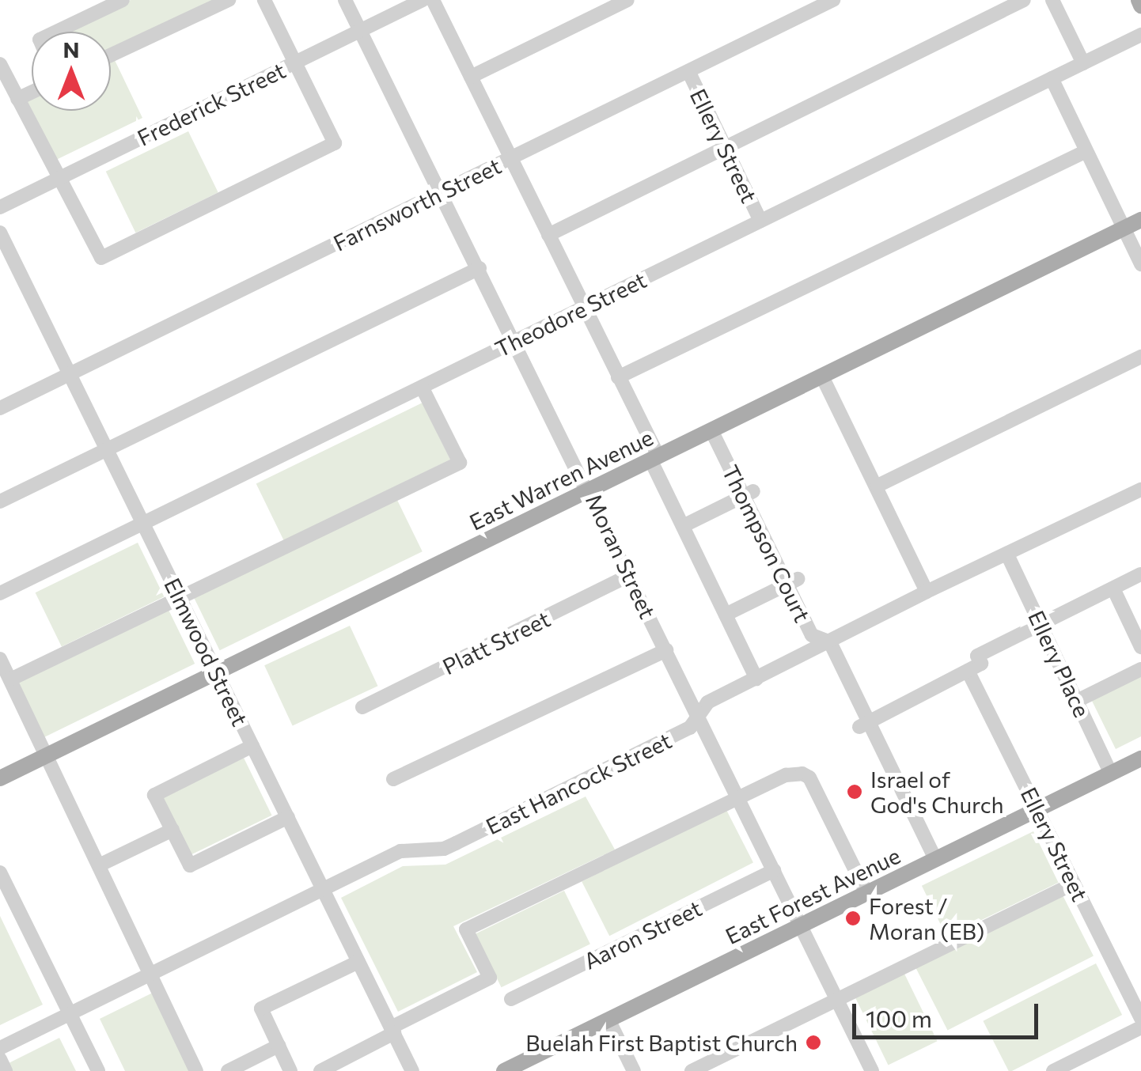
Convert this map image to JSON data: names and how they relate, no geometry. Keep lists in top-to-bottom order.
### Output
{
  "streets": {
    "main road": ["East Warren Avenue", "East Forest Avenue"],
    "street": [
      "Frederick Street",
      "Ellery Street",
      "Farnsworth Street",
      "Theodore Street",
      "Thompson Court",
      "Moran Street",
      "Platt Street",
      "Elmwood Street",
      "Ellery Place",
      "East Hancock Street",
      "Aaron Street"
    ]
  },
  "crossings": [
    ["Frederick Street", "Moran Street"],
    ["Ellery Street", "Farnsworth Street"],
    ["Ellery Street", "Theodore Street"],
    ["Ellery Street", "East Forest Avenue"],
    ["Farnsworth Street", "Moran Street"],
    ["Farnsworth Street", "Elmwood Street"],
    ["Theodore Street", "Moran Street"],
    ["Theodore Street", "Elmwood Street"],
    ["East Warren Avenue", "Thompson Court"],
    ["East Warren Avenue", "Moran Street"],
    ["East Warren Avenue", "Elmwood Street"],
    ["Thompson Court", "East Hancock Street"],
    ["Thompson Court", "East Forest Avenue"],
    ["Moran Street", "Platt Street"],
    ["Moran Street", "East Hancock Street"],
    ["Moran Street", "East Forest Avenue"],
    ["Moran Street", "Aaron Street"],
    ["Elmwood Street", "East Hancock Street"],
    ["Ellery Place", "East Hancock Street"],
    ["Ellery Place", "East Forest Avenue"]
  ],
  "places": ["Israel of God's Church", "Forest / Moran (EB)", "Buelah First Baptist Church"],
  "scale_bar": "100 m",
  "north": "top"
}
